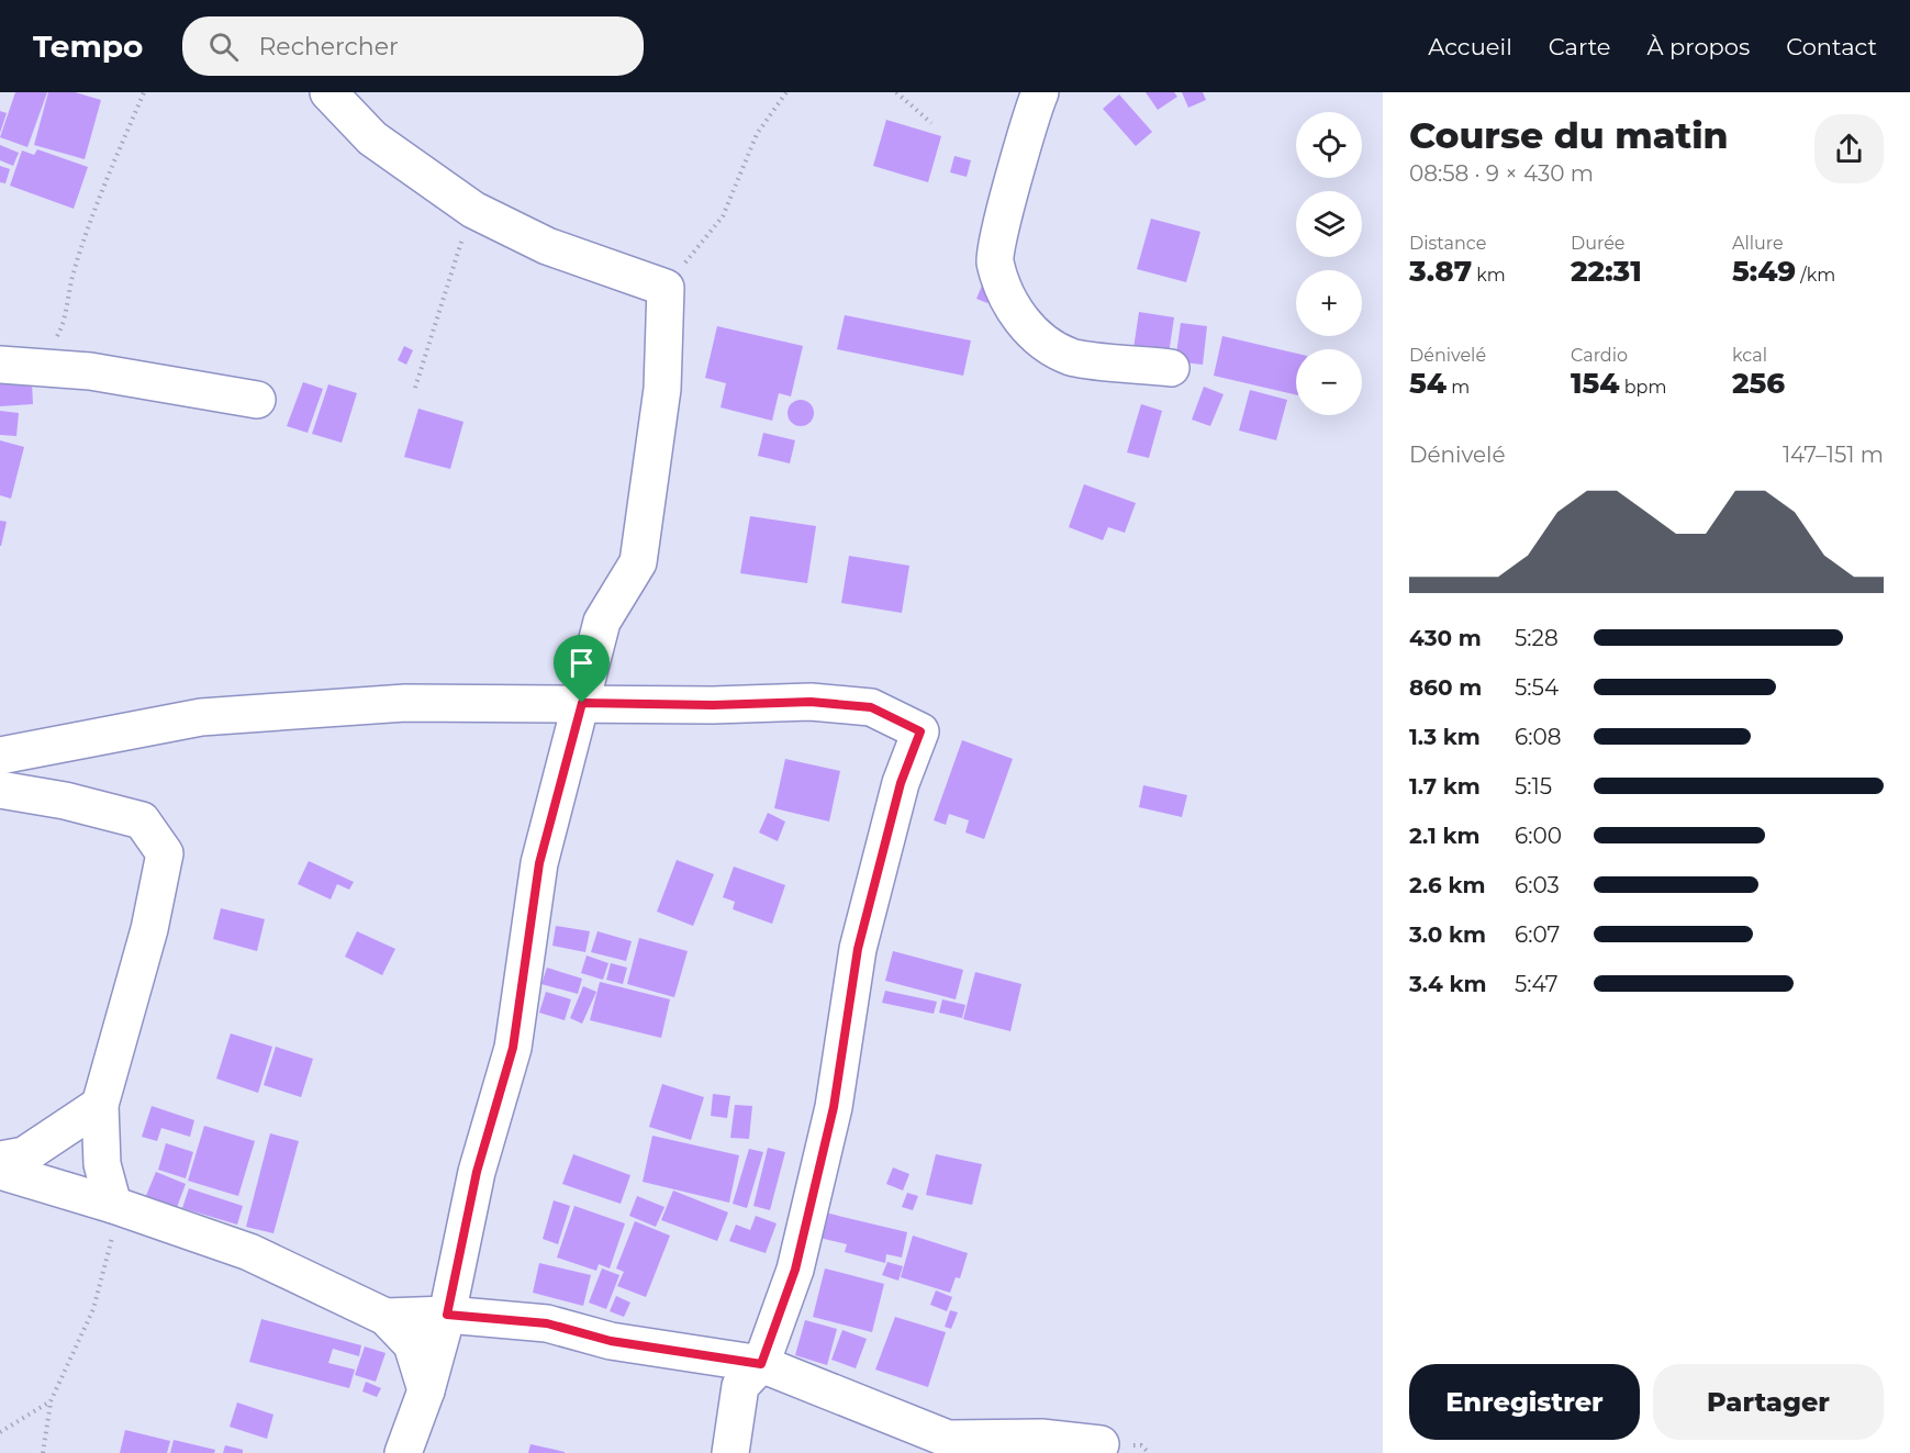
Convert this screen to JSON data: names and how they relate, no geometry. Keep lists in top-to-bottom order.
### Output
{
  "page": {
    "header": "Tempo",
    "search": "Rechercher",
    "nav": [
      "Accueil",
      "Carte",
      "À propos",
      "Contact"
    ],
    "heading": ["Course du matin", "08:58 · 9 × 430 m"],
    "map_buttons": ["+", "−"],
    "stats": [
      ["Distance", "3.87 km"],
      ["Durée", "22:31"],
      ["Allure", "5:49 /km"],
      ["Dénivelé", "54 m"],
      ["Cardio", "154 bpm"],
      ["kcal", "256"]
    ],
    "chart": ["Dénivelé", "147–151 m"],
    "list": [
      {
        "name": "430 m",
        "note": "5:28"
      },
      {
        "name": "860 m",
        "note": "5:54"
      },
      {
        "name": "1.3 km",
        "note": "6:08"
      },
      {
        "name": "1.7 km",
        "note": "5:15"
      },
      {
        "name": "2.1 km",
        "note": "6:00"
      },
      {
        "name": "2.6 km",
        "note": "6:03"
      },
      {
        "name": "3.0 km",
        "note": "6:07"
      },
      {
        "name": "3.4 km",
        "note": "5:47"
      }
    ],
    "buttons": ["Enregistrer", "Partager"]
  }
}
